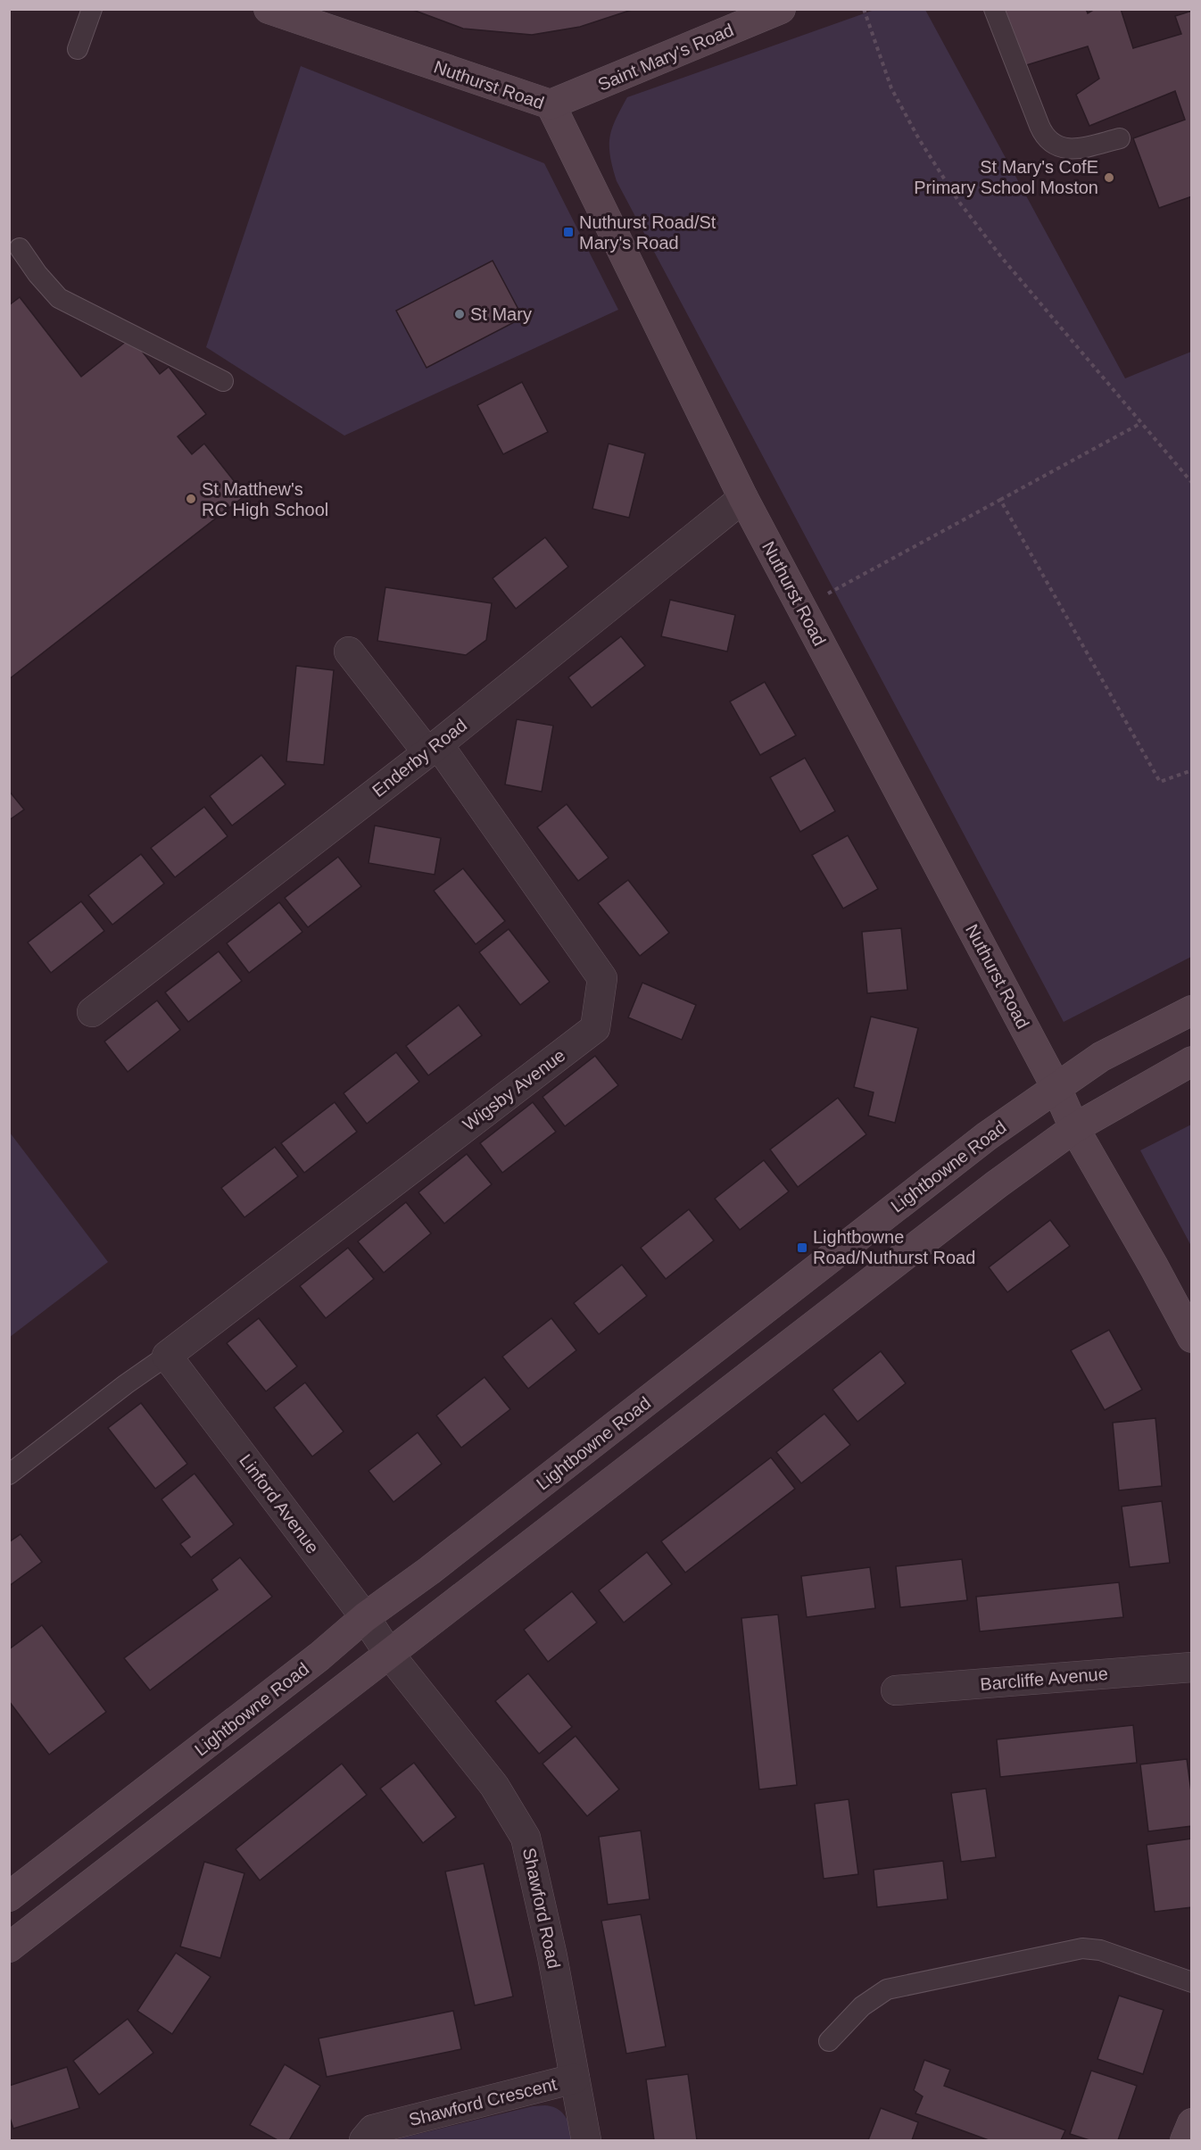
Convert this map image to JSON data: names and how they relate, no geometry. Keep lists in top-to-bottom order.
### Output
{
  "streets": {
    "main road": ["Saint Mary's Road", "Nuthurst Road", "Lightbowne Road"],
    "street": [
      "Enderby Road",
      "Wigsby Avenue",
      "Linford Avenue",
      "Barcliffe Avenue",
      "Shawford Road",
      "Shawford Crescent"
    ]
  },
  "crossings": [
    ["Saint Mary's Road", "Nuthurst Road"],
    ["Nuthurst Road", "Enderby Road"],
    ["Nuthurst Road", "Lightbowne Road"],
    ["Enderby Road", "Wigsby Avenue"],
    ["Wigsby Avenue", "Linford Avenue"],
    ["Lightbowne Road", "Linford Avenue"],
    ["Linford Avenue", "Shawford Road"],
    ["Shawford Road", "Shawford Crescent"]
  ],
  "places": {
    "other": ["St Mary's CofE Primary School Moston", "St Mary", "St Matthew's RC High School"],
    "transit": ["Nuthurst Road/St Mary's Road", "Lightbowne Road/Nuthurst Road"]
  }
}
